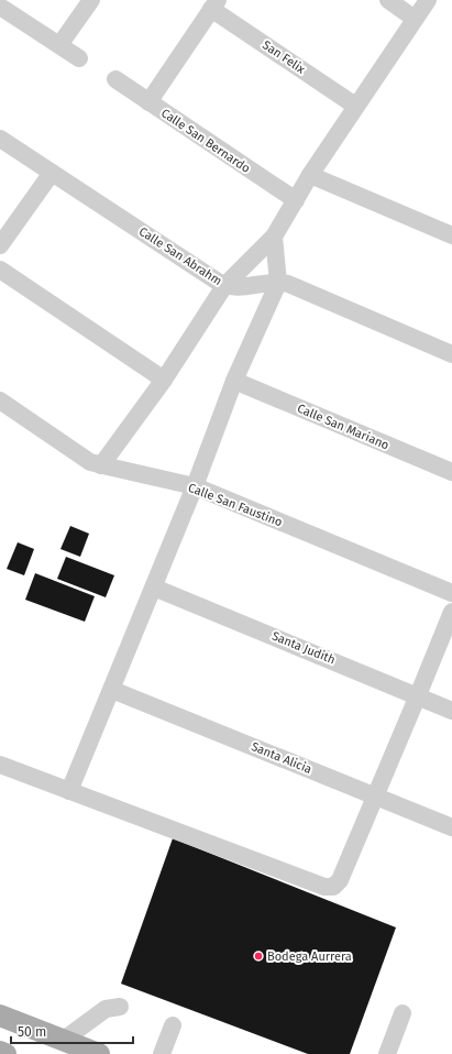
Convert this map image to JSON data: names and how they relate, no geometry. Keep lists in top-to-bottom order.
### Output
{
  "streets": {
    "street": [
      "San Felix",
      "Calle San Bernardo",
      "Calle San Abrahm",
      "Calle San Mariano",
      "Calle San Faustino",
      "Santa Judith",
      "Santa Alicia"
    ]
  },
  "places": ["Bodega Aurrera"],
  "scale_bar": "50 m"
}
